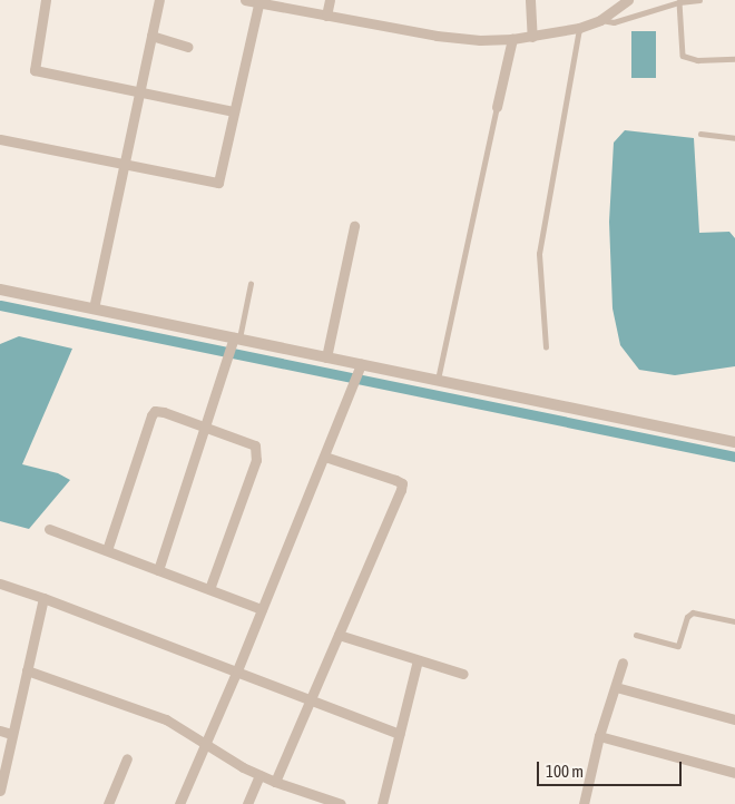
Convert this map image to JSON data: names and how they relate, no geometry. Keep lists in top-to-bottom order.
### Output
{
  "scale_bar": "100 m"
}
